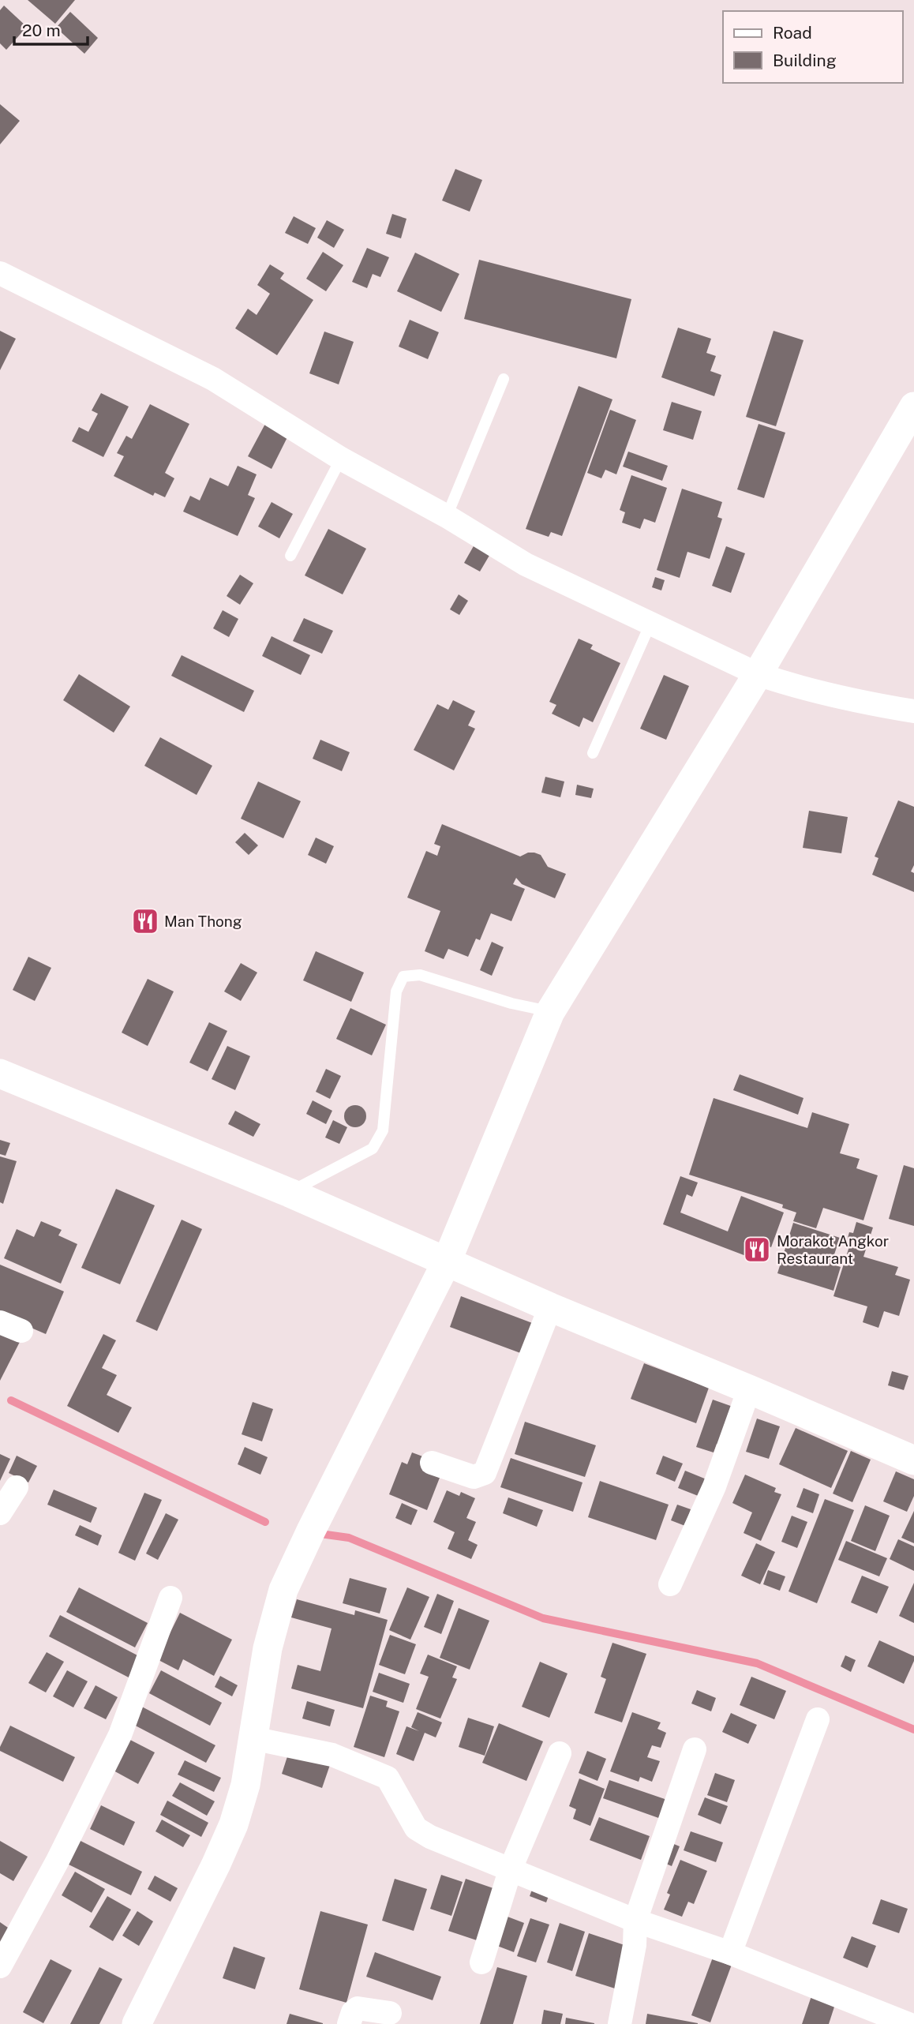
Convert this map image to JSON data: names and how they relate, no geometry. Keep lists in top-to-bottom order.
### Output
{
  "places": {
    "restaurant": ["Man Thong", "Morakot Angkor Restaurant"]
  },
  "legend": ["Road", "Building"],
  "scale_bar": "20 m"
}
